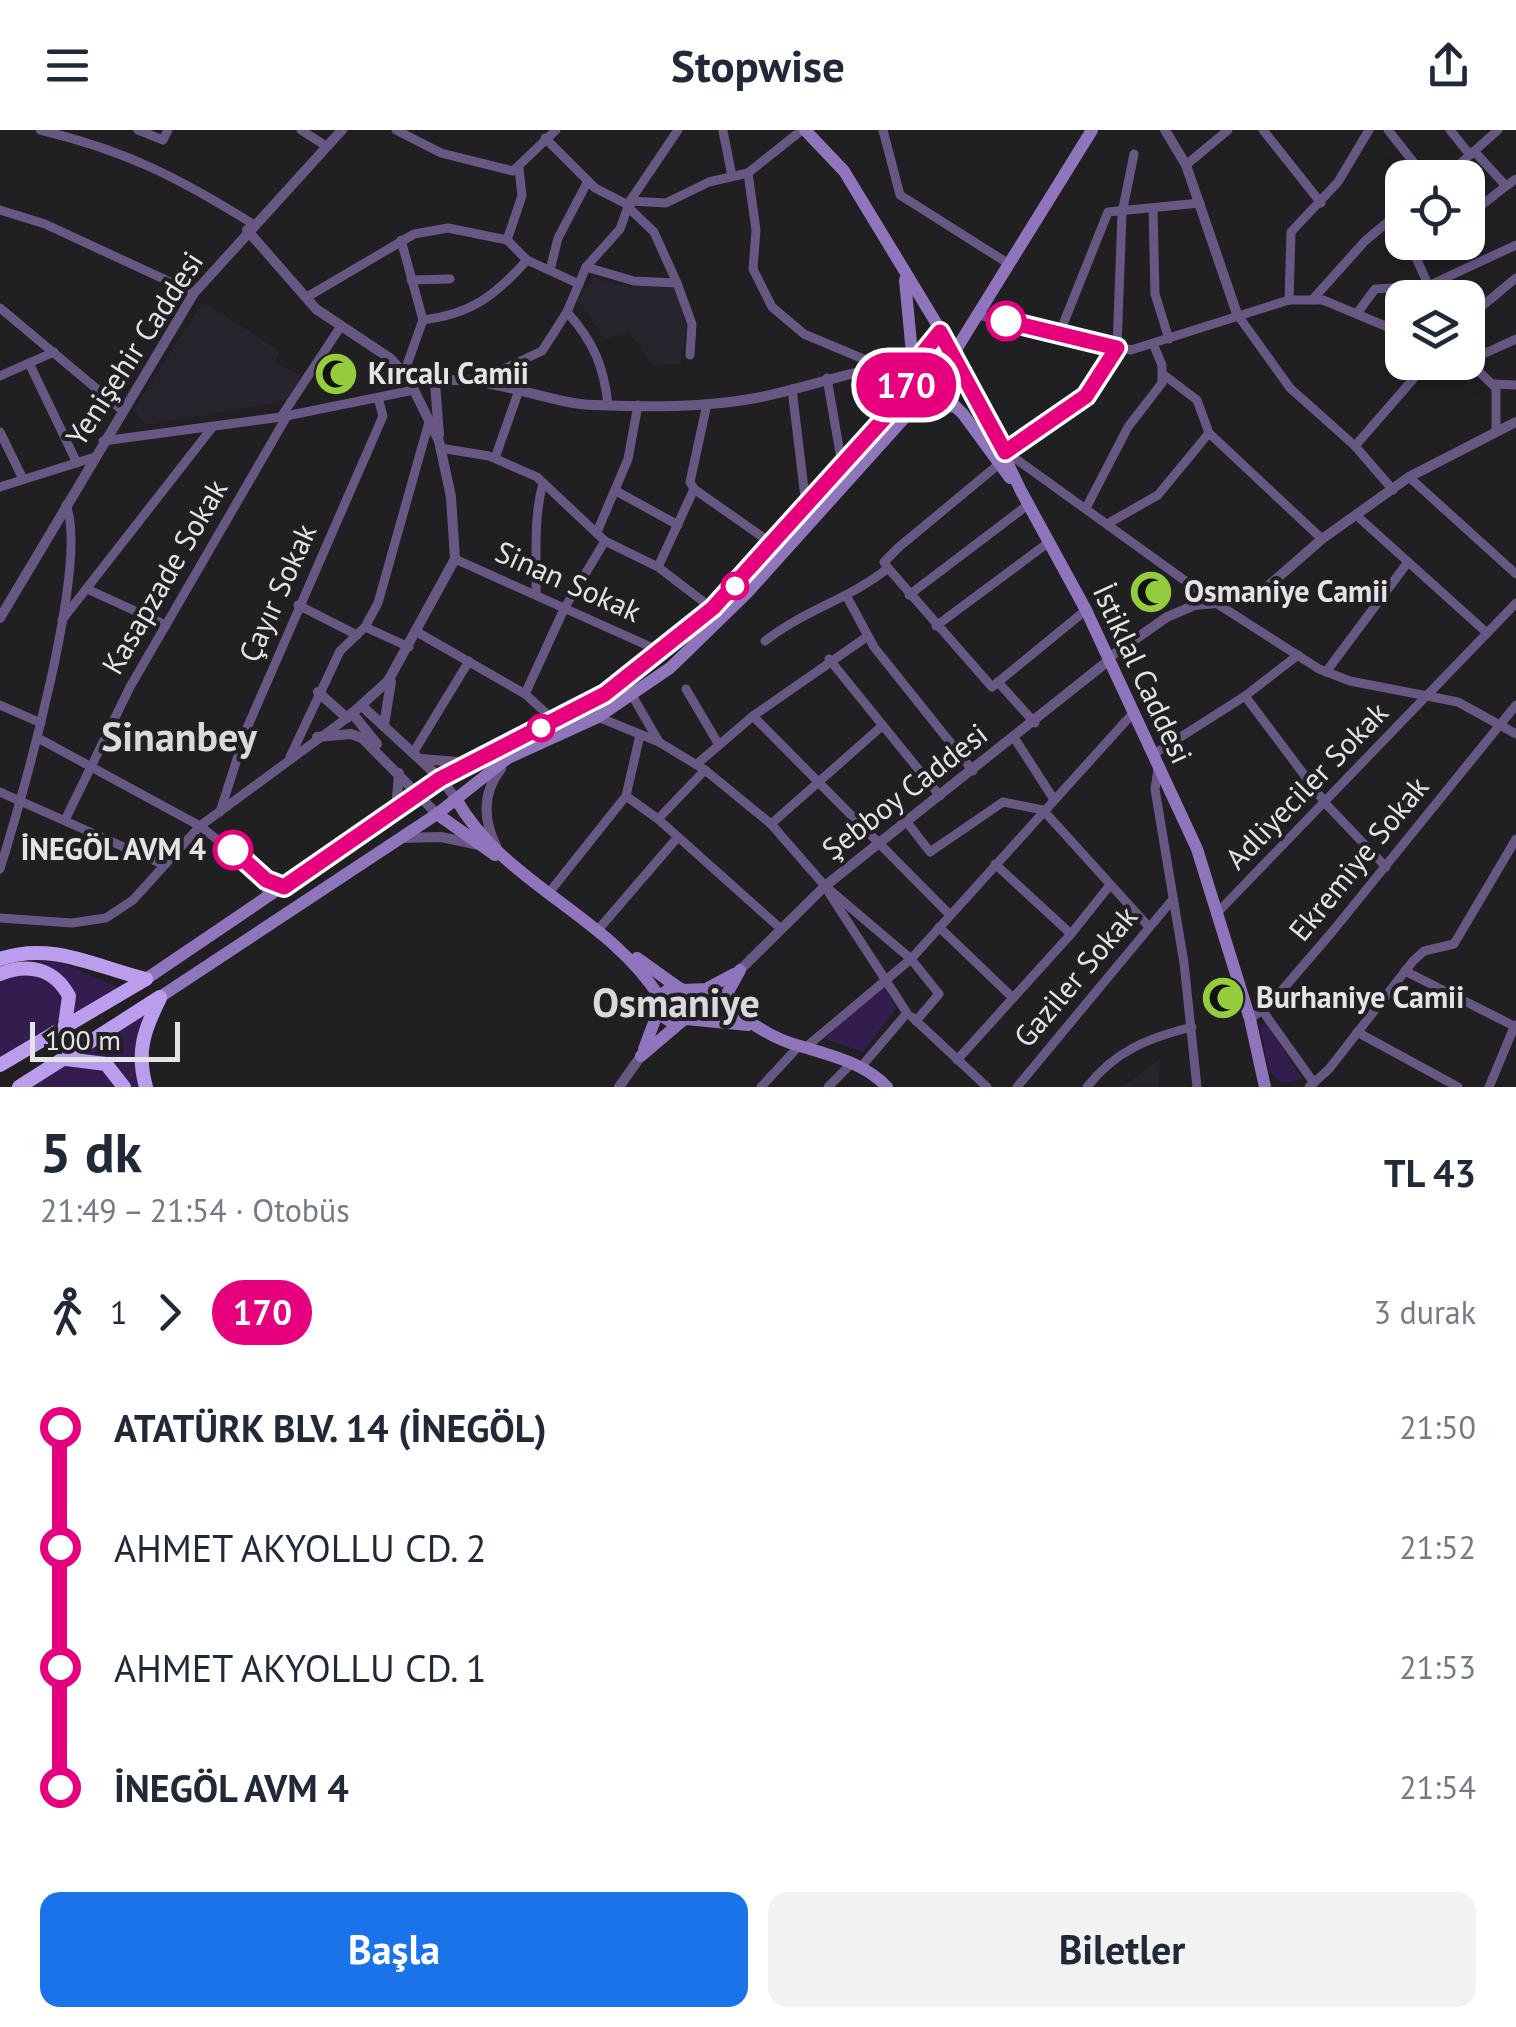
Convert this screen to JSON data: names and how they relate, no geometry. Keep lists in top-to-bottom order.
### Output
{
  "streets": {
    "main road": ["İstiklal Caddesi"],
    "street": [
      "Yenişehir Caddesi",
      "Kasapzade Sokak",
      "Sinan Sokak",
      "Çayır Sokak",
      "Adliyeciler Sokak",
      "Şebboy Caddesi",
      "Ekremiye Sokak",
      "Gaziler Sokak"
    ]
  },
  "crossings": [
    ["İstiklal Caddesi", "Adliyeciler Sokak"],
    ["İstiklal Caddesi", "Şebboy Caddesi"],
    ["İstiklal Caddesi", "Ekremiye Sokak"]
  ],
  "districts": ["Sinanbey", "Osmaniye"],
  "places": {
    "mosque": ["Kırcalı Camii", "Osmaniye Camii", "Burhaniye Camii"],
    "other": ["İNEGÖL AVM 4"]
  },
  "lines": ["bus line 170"],
  "scale_bar": "100 m",
  "page": {
    "header": "Stopwise",
    "on_map": "170",
    "scale": "100 m",
    "heading": ["5 dk", "21:49 – 21:54 · Otobüs", "TL 43"],
    "legs": ["1", "170", "3 durak"],
    "list": [
      {
        "name": "ATATÜRK BLV. 14 (İNEGÖL)",
        "value": "21:50"
      },
      {
        "name": "AHMET AKYOLLU CD. 2",
        "value": "21:52"
      },
      {
        "name": "AHMET AKYOLLU CD. 1",
        "value": "21:53"
      },
      {
        "name": "İNEGÖL AVM 4",
        "value": "21:54"
      }
    ],
    "buttons": ["Başla", "Biletler"]
  }
}
